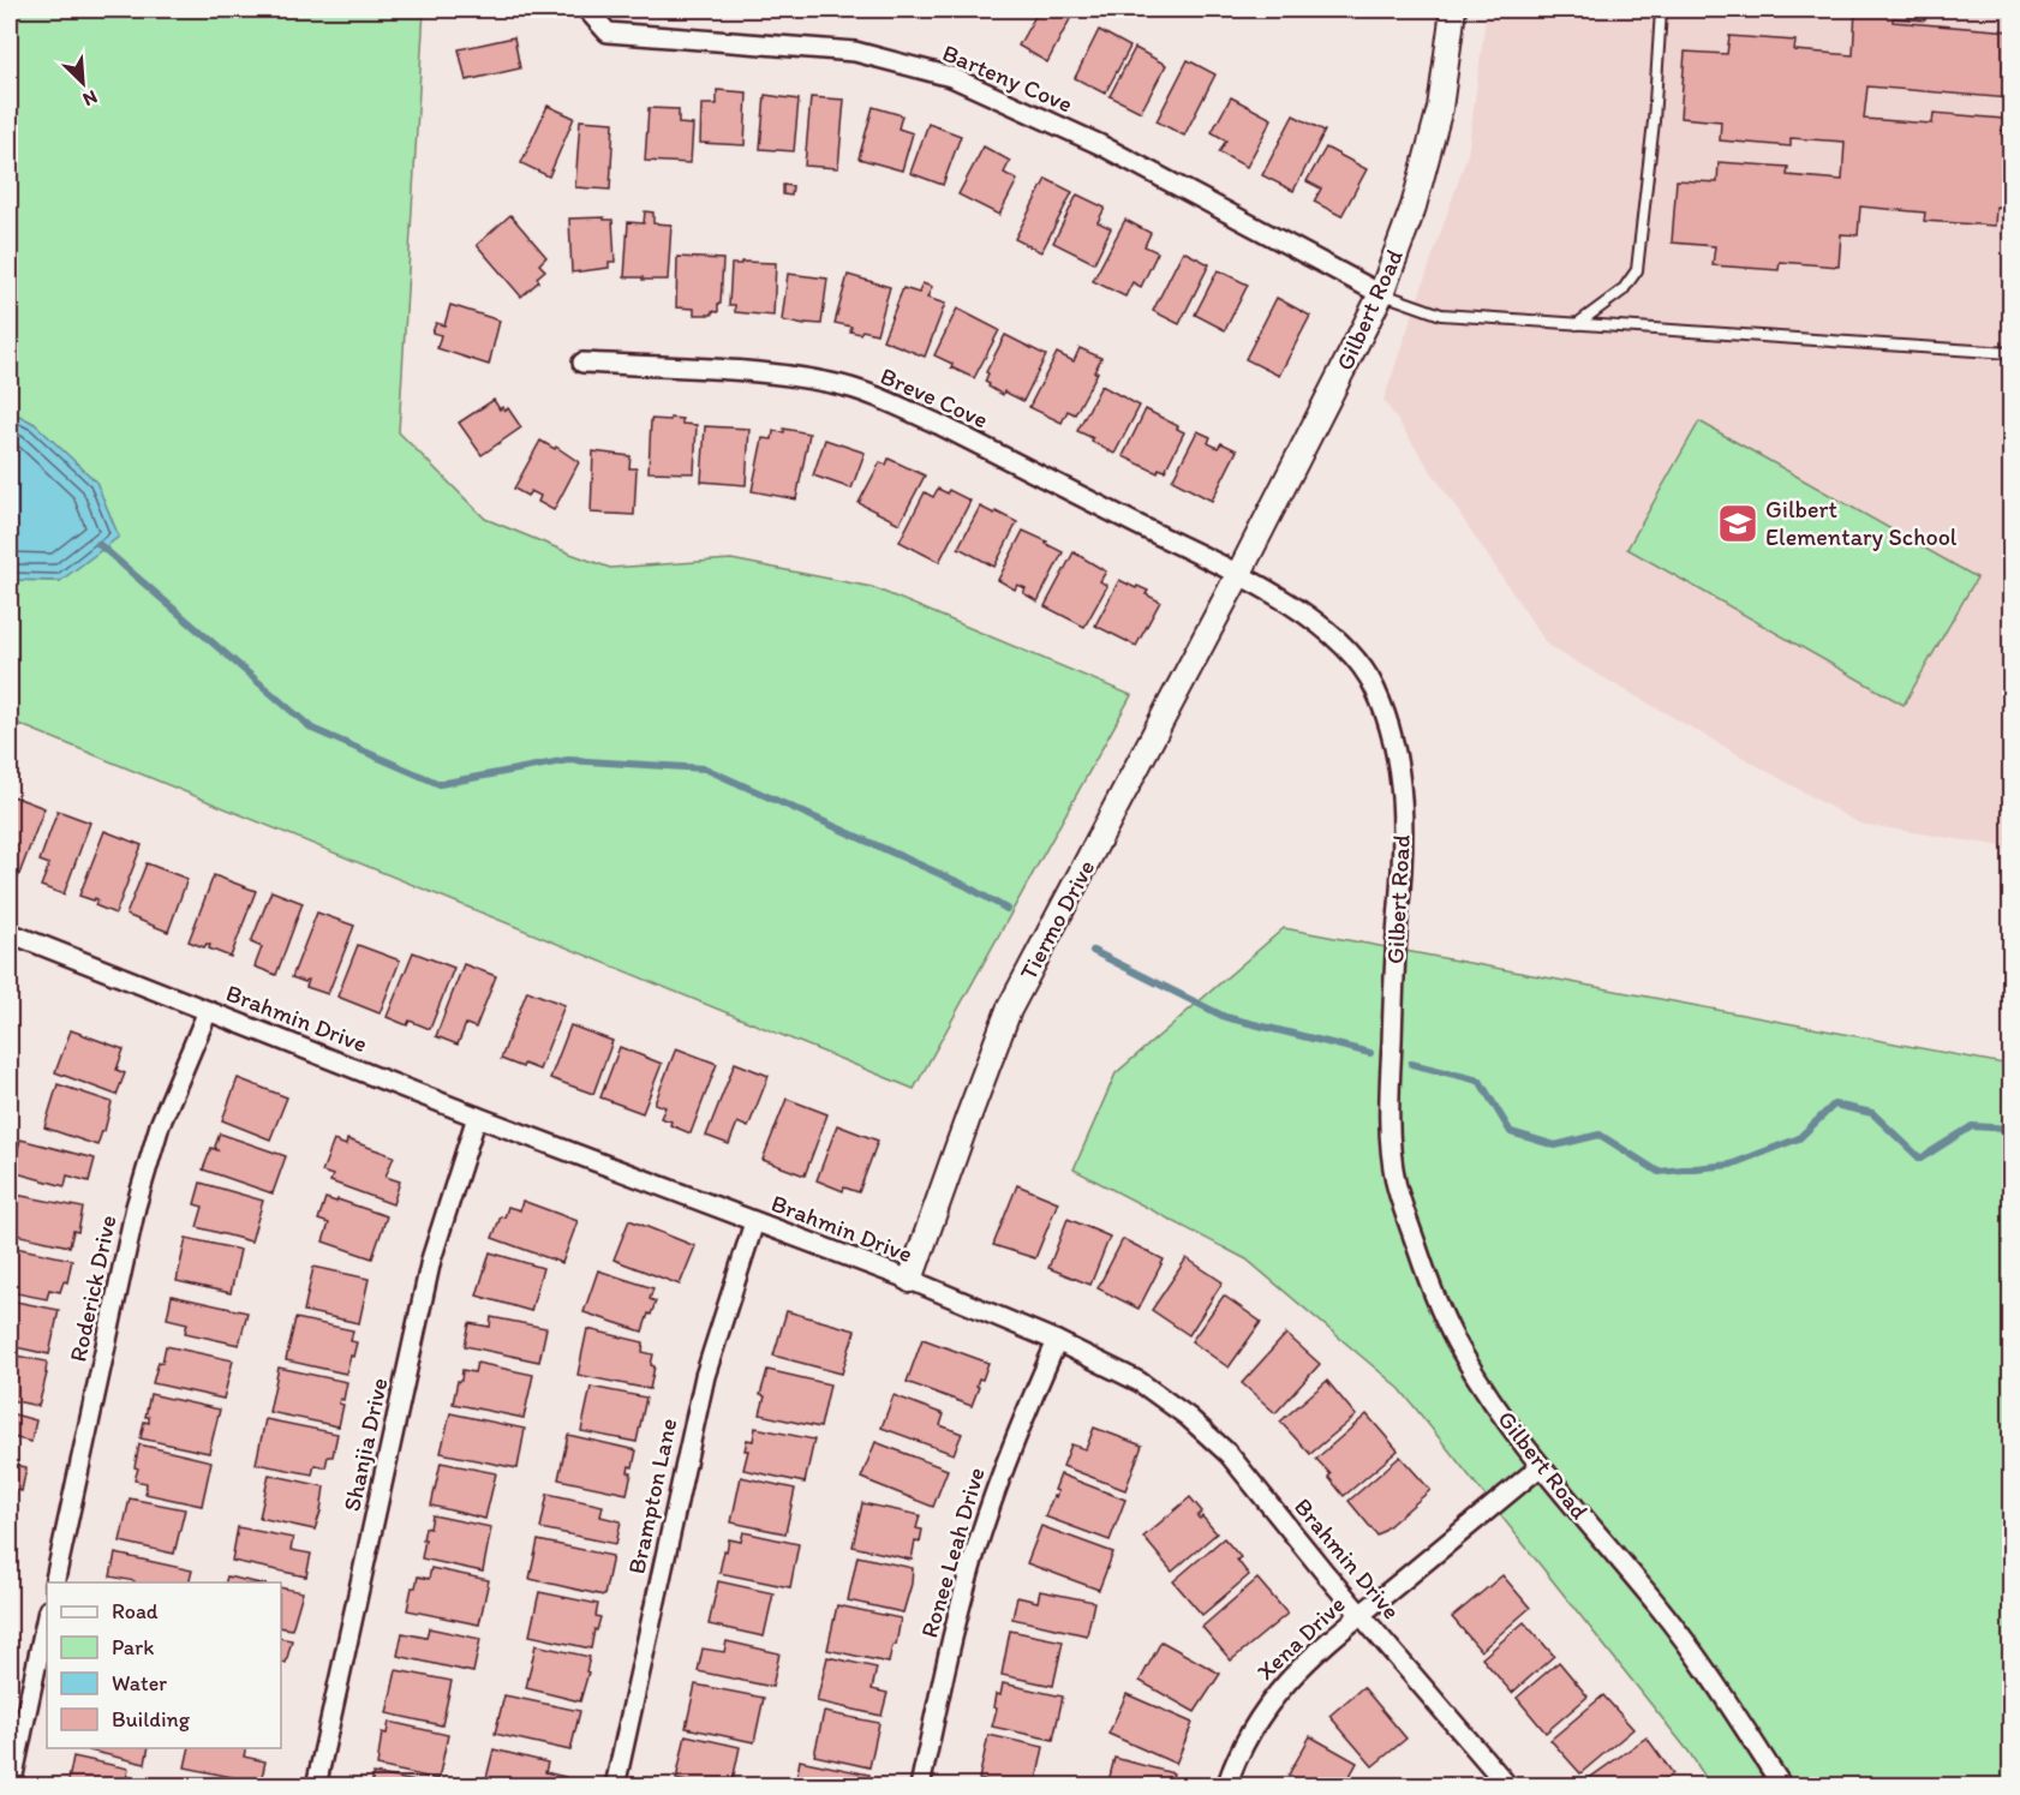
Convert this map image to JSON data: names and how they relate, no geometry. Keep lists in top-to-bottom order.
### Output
{
  "streets": {
    "street": [
      "Barteny Cove",
      "Gilbert Road",
      "Breve Cove",
      "Tiermo Drive",
      "Brahmin Drive",
      "Roderick Drive",
      "Shanjia Drive",
      "Brampton Lane",
      "Ronee Leah Drive",
      "Xena Drive"
    ]
  },
  "crossings": [
    ["Barteny Cove", "Gilbert Road"],
    ["Gilbert Road", "Breve Cove"],
    ["Gilbert Road", "Tiermo Drive"],
    ["Gilbert Road", "Xena Drive"],
    ["Breve Cove", "Tiermo Drive"],
    ["Tiermo Drive", "Brahmin Drive"],
    ["Brahmin Drive", "Roderick Drive"],
    ["Brahmin Drive", "Shanjia Drive"],
    ["Brahmin Drive", "Brampton Lane"],
    ["Brahmin Drive", "Ronee Leah Drive"],
    ["Brahmin Drive", "Xena Drive"]
  ],
  "places": {
    "school or university": ["Gilbert Elementary School"]
  },
  "legend": [
    "Road",
    "Park",
    "Water",
    "Building"
  ],
  "north": "bottom right"
}
